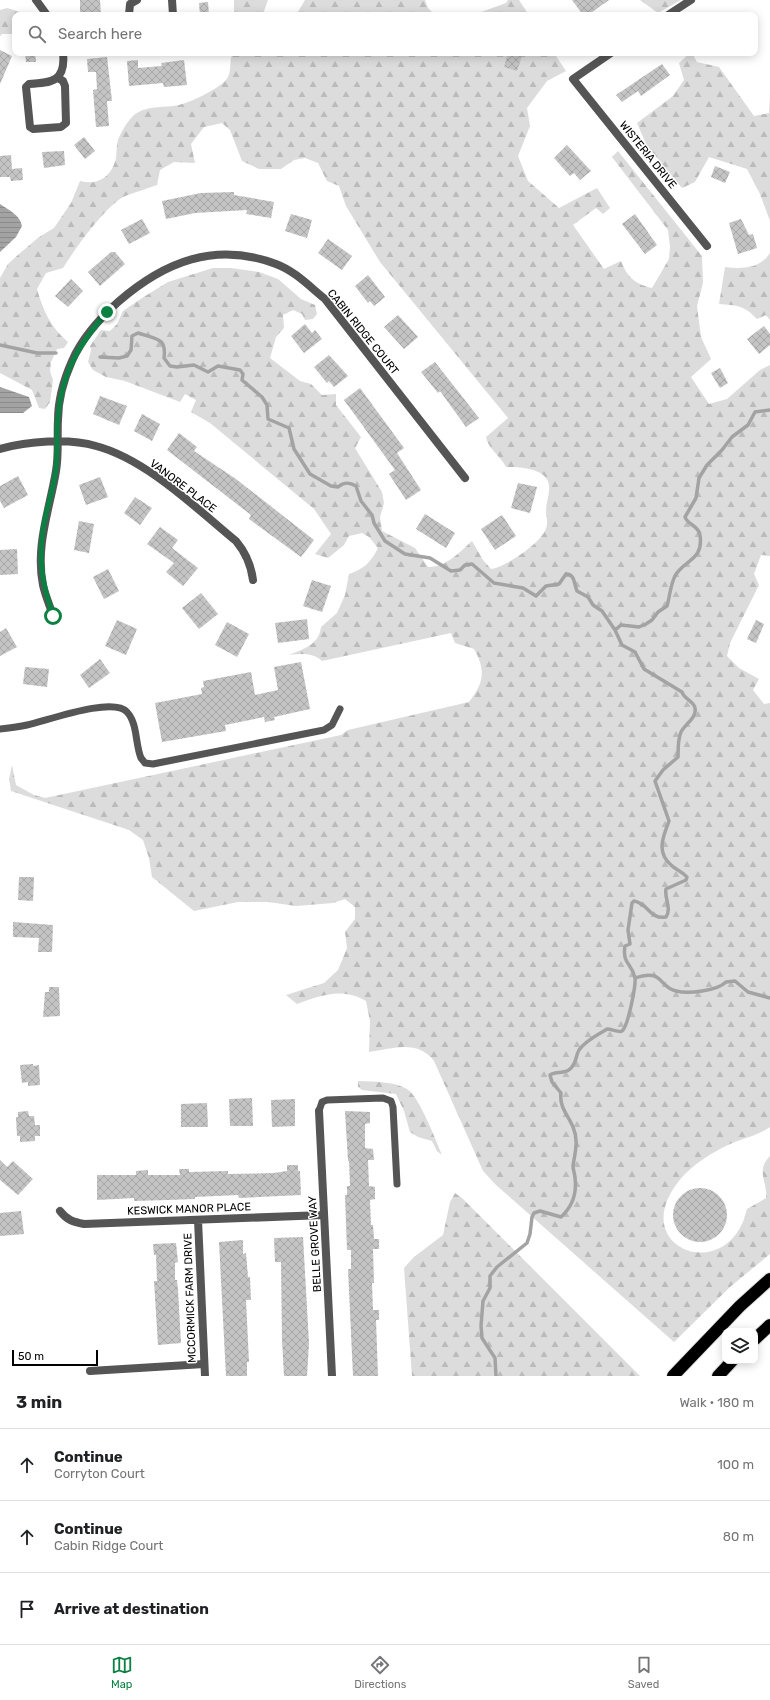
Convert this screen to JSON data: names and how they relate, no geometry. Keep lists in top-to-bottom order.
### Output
{
  "streets": {
    "street": [
      "WISTERIA DRIVE",
      "CABIN RIDGE COURT",
      "VANORE PLACE",
      "KESWICK MANOR PLACE",
      "BELLE GROVE WAY",
      "MCCORMICK FARM DRIVE"
    ]
  },
  "crossings": [
    ["CABIN RIDGE COURT", "VANORE PLACE"],
    ["KESWICK MANOR PLACE", "BELLE GROVE WAY"],
    ["KESWICK MANOR PLACE", "MCCORMICK FARM DRIVE"]
  ],
  "scale_bar": "50 m",
  "page": {
    "search": "Search here",
    "scale": "50 m",
    "heading": ["3 min", "Walk · 180 m"],
    "list": [
      ["Continue", "Corryton Court", "100 m"],
      ["Continue", "Cabin Ridge Court", "80 m"],
      "Arrive at destination"
    ],
    "nav": ["Map", "Directions", "Saved"]
  }
}
